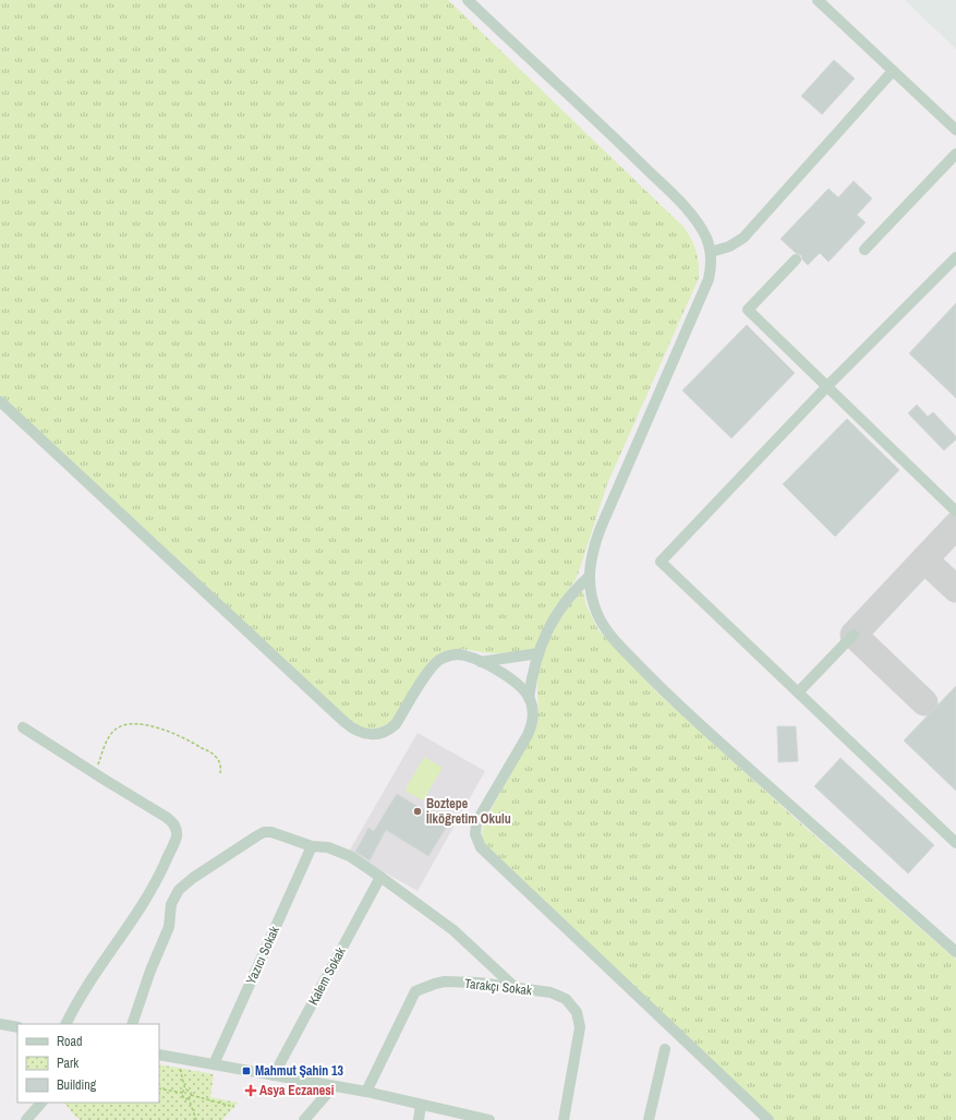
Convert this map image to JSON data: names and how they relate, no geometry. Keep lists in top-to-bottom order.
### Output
{
  "streets": {
    "street": ["Yazıcı Sokak", "Kalem Sokak", "Tarakçı Sokak"]
  },
  "places": {
    "other": ["Boztepe İlköğretim Okulu"],
    "transit": ["Mahmut Şahin 13"],
    "health": ["Asya Eczanesi"]
  },
  "legend": ["Road", "Park", "Building"]
}
